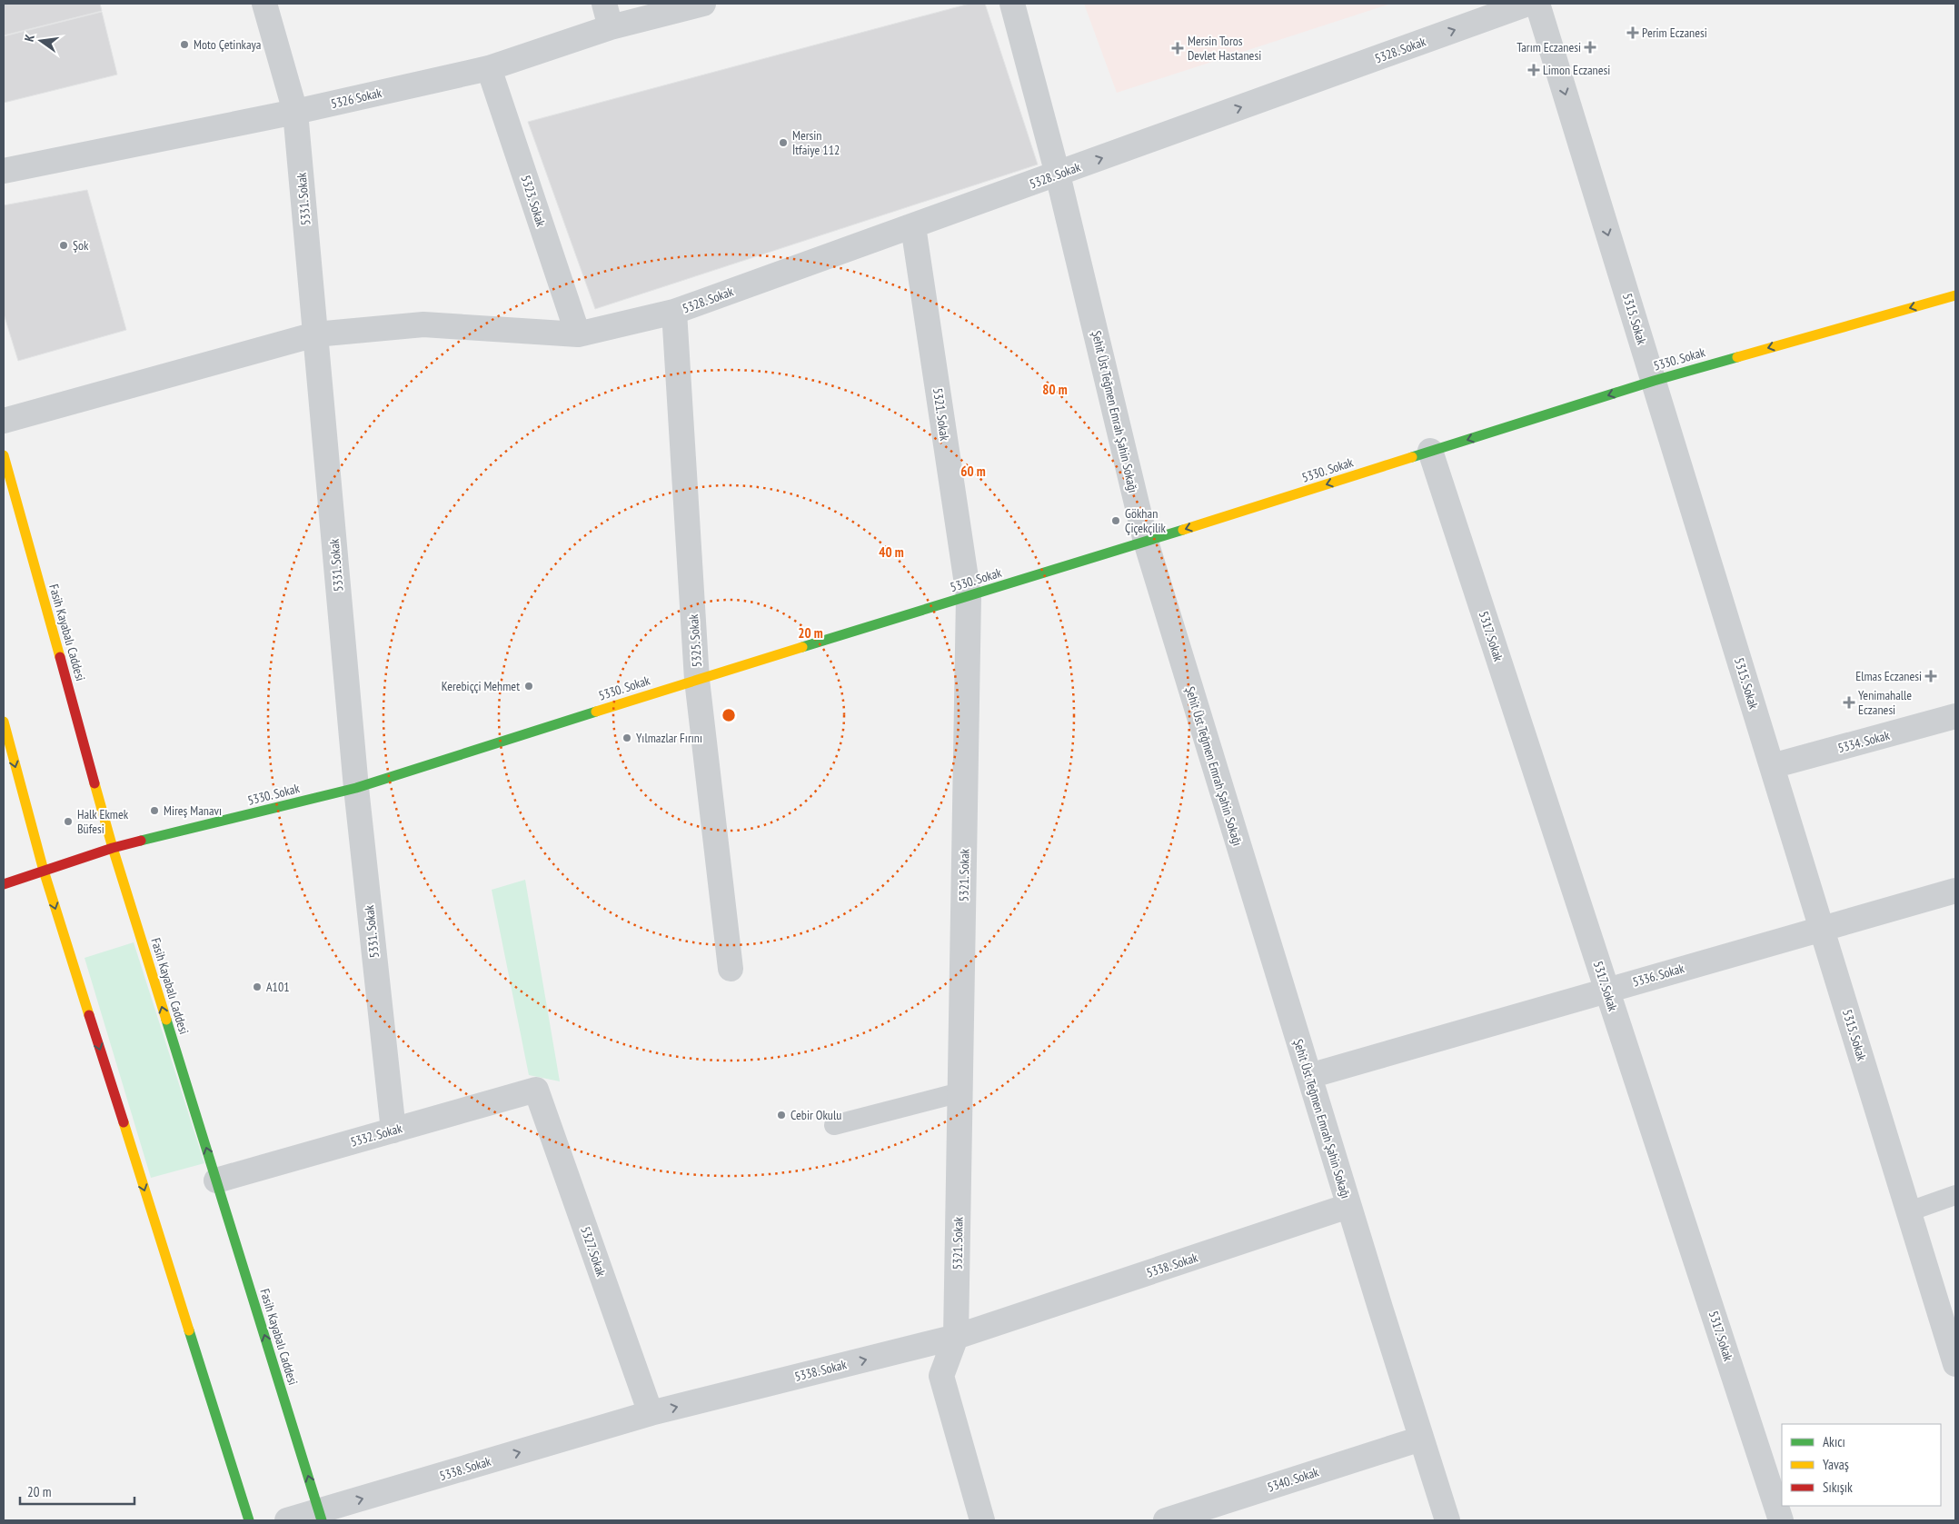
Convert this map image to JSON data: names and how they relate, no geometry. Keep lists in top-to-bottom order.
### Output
{
  "streets": {
    "street": [
      "5328. Sokak",
      "5326 Sokak",
      "5331. Sokak",
      "5323. Sokak",
      "5315. Sokak",
      "5330. Sokak",
      "Şehit Üst Teğmen Emrah Şahin Sokağı",
      "5321. Sokak",
      "Fasih Kayabalı Caddesi",
      "5317. Sokak",
      "5325. Sokak",
      "5334. Sokak",
      "5336. Sokak",
      "5332. Sokak",
      "5327. Sokak",
      "5338. Sokak",
      "5340. Sokak"
    ]
  },
  "crossings": [
    ["5328. Sokak", "5331. Sokak"],
    ["5328. Sokak", "5323. Sokak"],
    ["5328. Sokak", "Şehit Üst Teğmen Emrah Şahin Sokağı"],
    ["5328. Sokak", "5321. Sokak"],
    ["5328. Sokak", "5325. Sokak"],
    ["5326 Sokak", "5331. Sokak"],
    ["5326 Sokak", "5323. Sokak"],
    ["5331. Sokak", "5330. Sokak"],
    ["5331. Sokak", "5332. Sokak"],
    ["5315. Sokak", "5330. Sokak"],
    ["5315. Sokak", "5334. Sokak"],
    ["5315. Sokak", "5336. Sokak"],
    ["5330. Sokak", "Şehit Üst Teğmen Emrah Şahin Sokağı"],
    ["5330. Sokak", "5321. Sokak"],
    ["5330. Sokak", "Fasih Kayabalı Caddesi"],
    ["5330. Sokak", "5317. Sokak"],
    ["5330. Sokak", "5325. Sokak"],
    ["Şehit Üst Teğmen Emrah Şahin Sokağı", "5336. Sokak"],
    ["Şehit Üst Teğmen Emrah Şahin Sokağı", "5338. Sokak"],
    ["Şehit Üst Teğmen Emrah Şahin Sokağı", "5340. Sokak"],
    ["5321. Sokak", "5338. Sokak"],
    ["Fasih Kayabalı Caddesi", "5332. Sokak"],
    ["Fasih Kayabalı Caddesi", "5338. Sokak"],
    ["5317. Sokak", "5336. Sokak"],
    ["5332. Sokak", "5327. Sokak"],
    ["5327. Sokak", "5338. Sokak"]
  ],
  "one_way": ["5330. Sokak", "5338. Sokak"],
  "places": {
    "health": [
      "Perim Eczanesi",
      "Tarım Eczanesi",
      "Mersin Toros Devlet Hastanesi",
      "Limon Eczanesi",
      "Elmas Eczanesi",
      "Yenimahalle Eczanesi"
    ],
    "other": [
      "Moto Çetinkaya",
      "Mersin İtfaiye 112",
      "Şok",
      "Gökhan Çiçekçilik",
      "Kerebiççi Mehmet",
      "Yılmazlar Fırını",
      "Mireş Manavı",
      "Halk Ekmek Büfesi",
      "A101",
      "Cebir Okulu"
    ]
  },
  "legend": ["Akıcı", "Yavaş", "Sıkışık"],
  "scale_bar": "20 m",
  "north": "left",
  "rings": [
    "80 m",
    "60 m",
    "40 m",
    "20 m"
  ]
}
